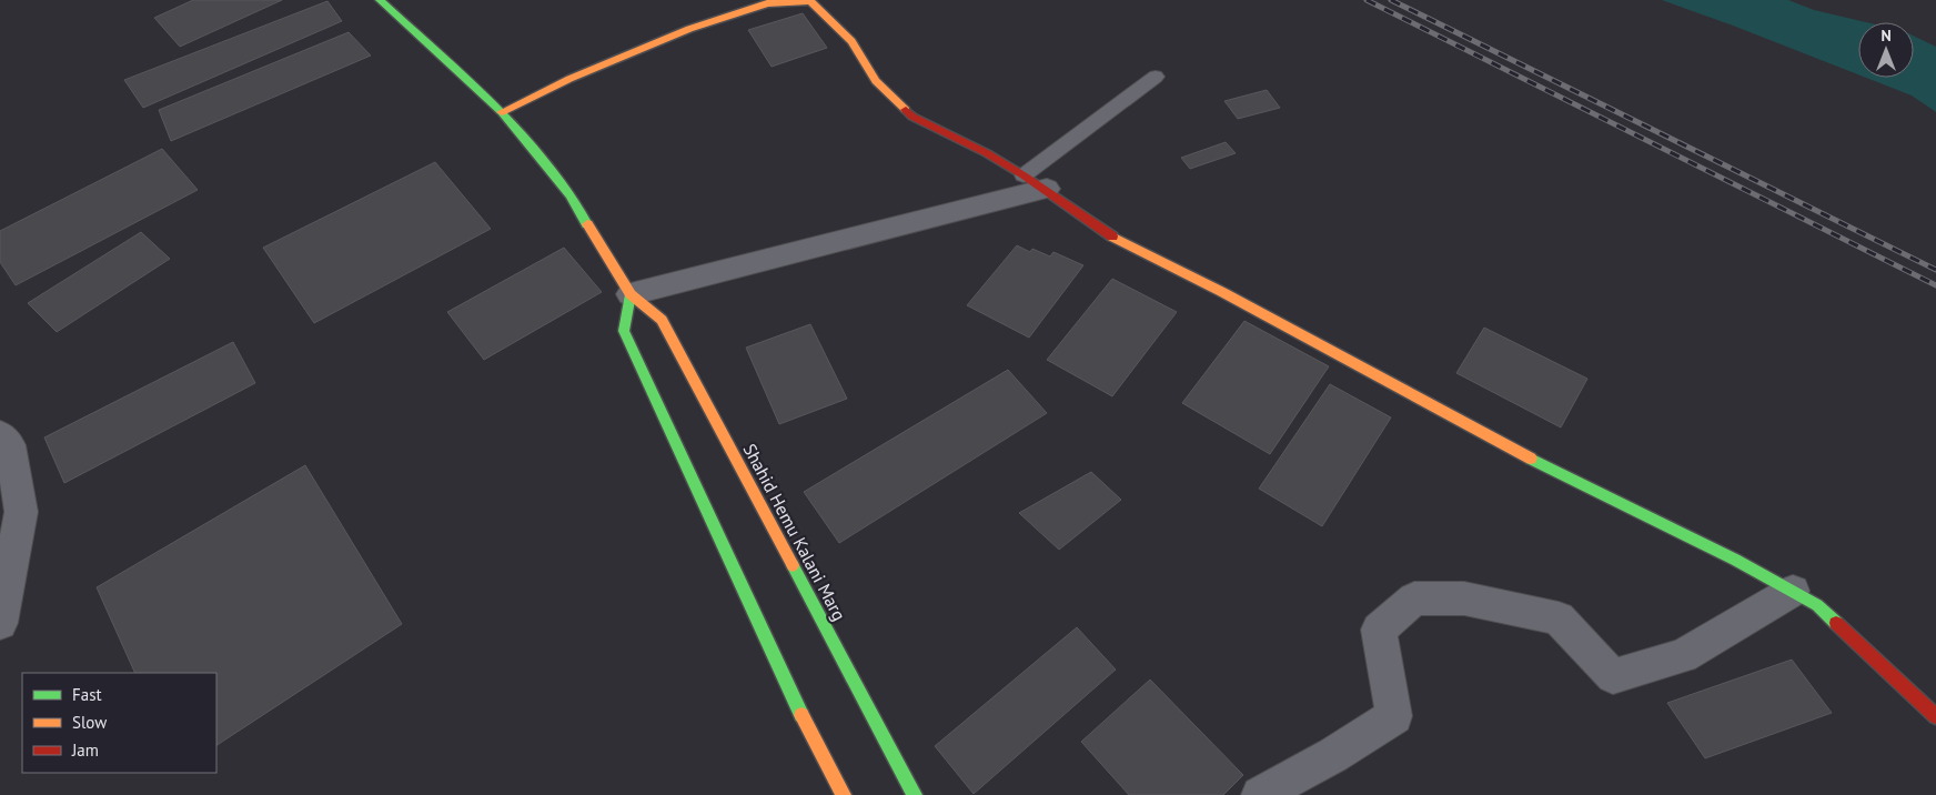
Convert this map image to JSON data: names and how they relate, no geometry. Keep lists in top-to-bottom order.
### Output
{
  "streets": {
    "main road": ["Shahid Hemu Kalani Marg"]
  },
  "legend": ["Fast", "Slow", "Jam"],
  "north": "top"
}
